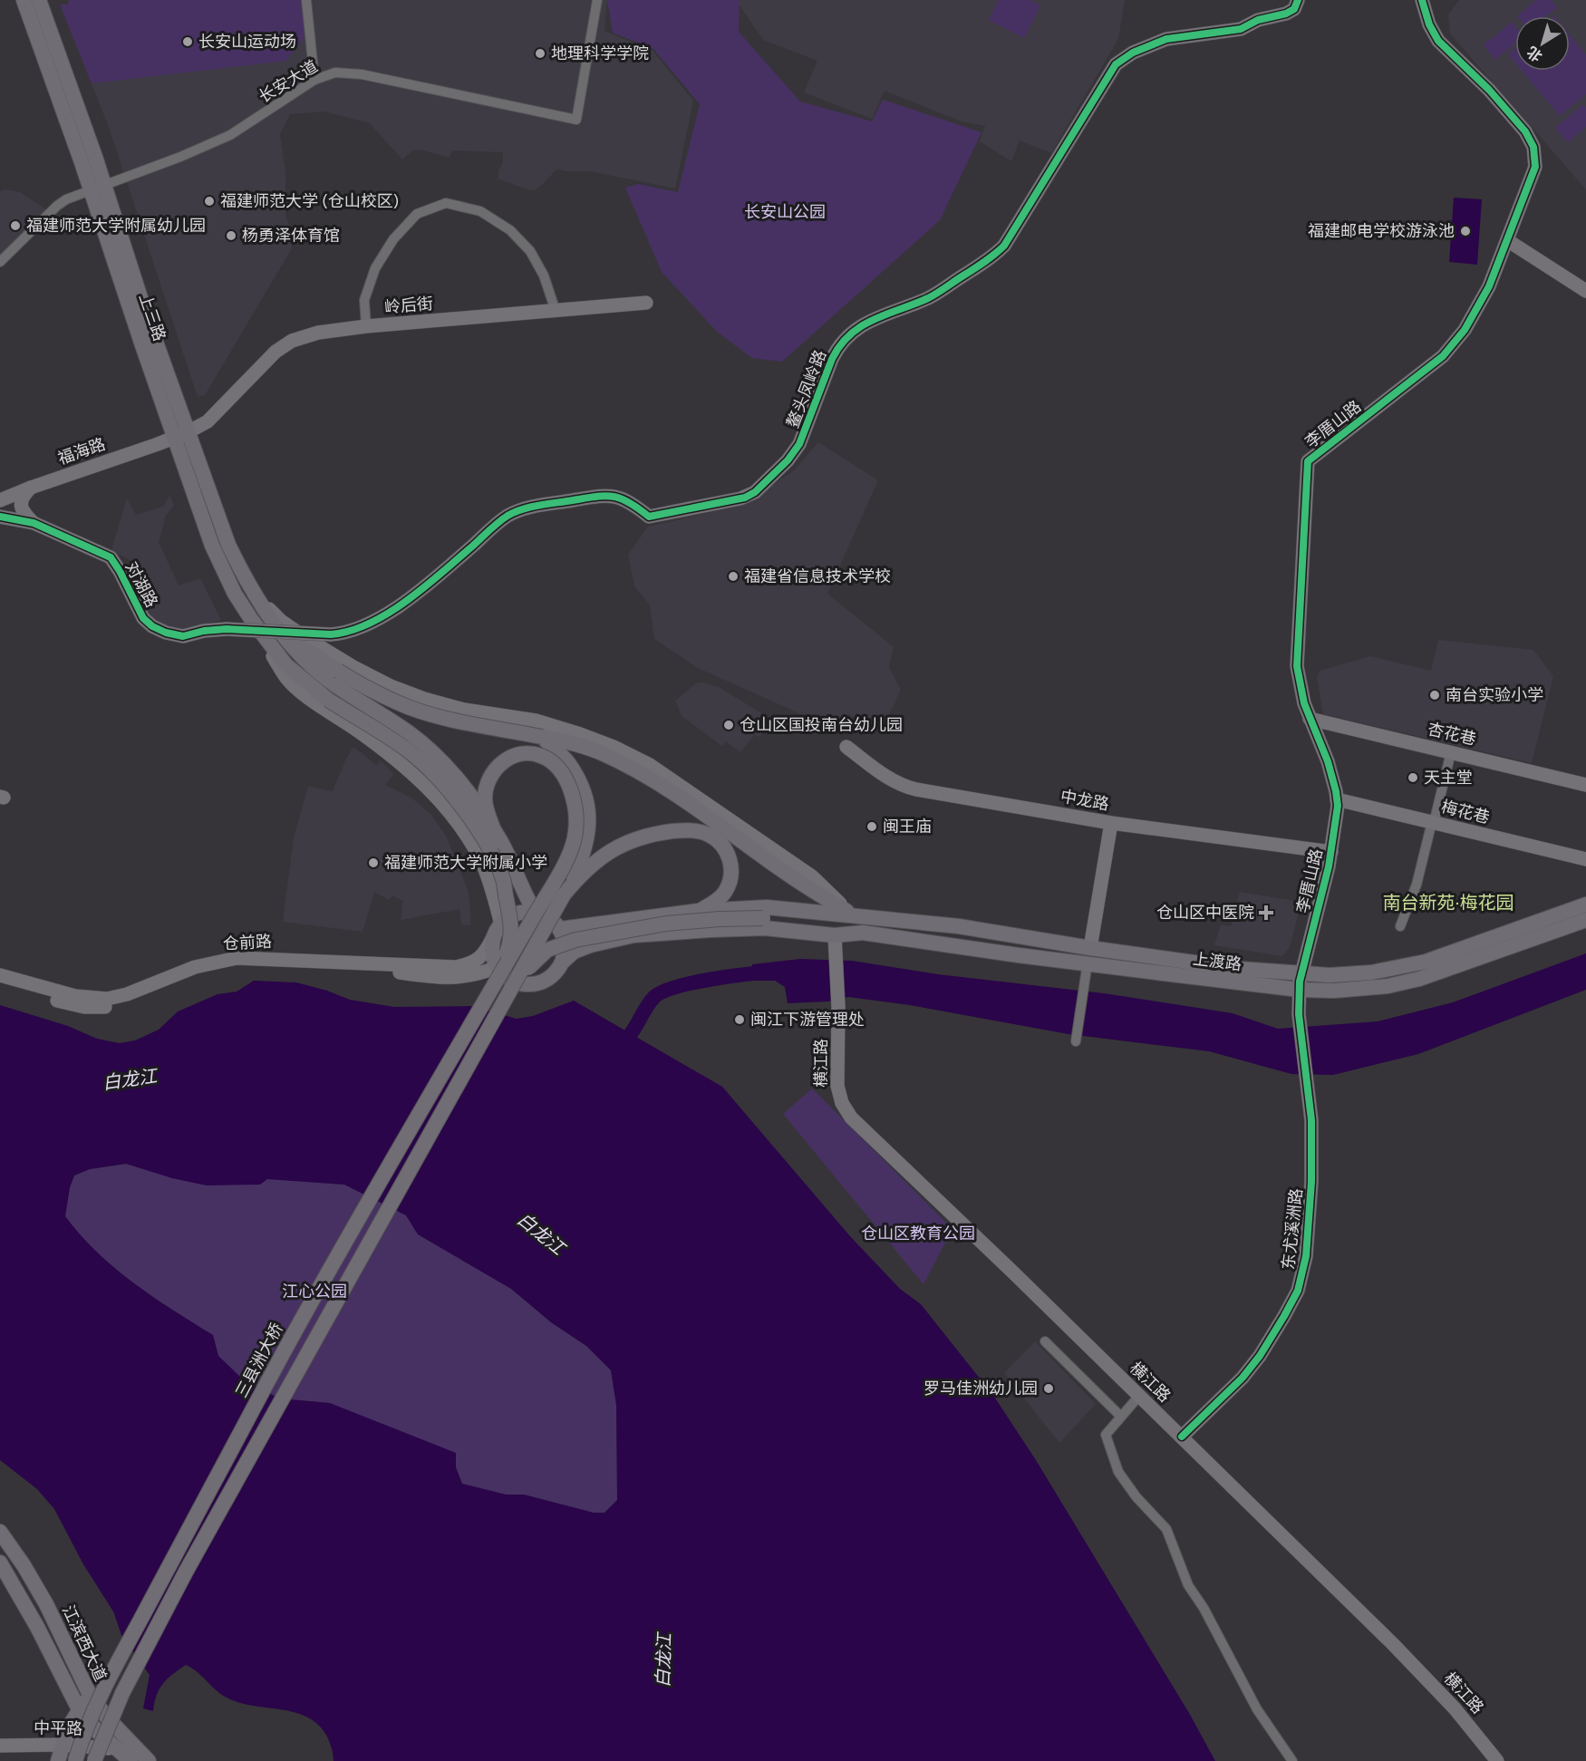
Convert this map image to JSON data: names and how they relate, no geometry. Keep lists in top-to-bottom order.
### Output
{
  "streets": {
    "main road": [
      "上三路",
      "上渡路",
      "三县洲大桥",
      "江滨西大道"
    ],
    "street": [
      "长安大道",
      "岭后街",
      "鳌头凤岭路",
      "李厝山路",
      "福海路",
      "对湖路",
      "杏花巷",
      "中龙路",
      "梅花巷",
      "仓前路",
      "横江路",
      "东尤溪洲路",
      "中平路"
    ]
  },
  "crossings": [
    ["长安大道", "上三路"],
    ["岭后街", "上三路"],
    ["岭后街", "福海路"],
    ["上三路", "福海路"],
    ["鳌头凤岭路", "对湖路"],
    ["李厝山路", "杏花巷"],
    ["李厝山路", "中龙路"],
    ["李厝山路", "梅花巷"],
    ["李厝山路", "上渡路"],
    ["李厝山路", "东尤溪洲路"],
    ["仓前路", "上渡路"],
    ["上渡路", "横江路"],
    ["横江路", "东尤溪洲路"],
    ["江滨西大道", "中平路"]
  ],
  "districts": ["南台新苑·梅花园"],
  "water": ["白龙江"],
  "parks": ["长安山公园", "仓山区教育公园", "江心公园"],
  "places": {
    "other": [
      "长安山运动场",
      "地理科学学院",
      "福建师范大学 (仓山校区)",
      "福建师范大学附属幼儿园",
      "福建邮电学校游泳池",
      "杨勇泽体育馆",
      "福建省信息技术学校",
      "南台实验小学",
      "仓山区国投南台幼儿园",
      "天主堂",
      "闽王庙",
      "福建师范大学附属小学",
      "闽江下游管理处",
      "罗马佳洲幼儿园"
    ],
    "health": ["仓山区中医院"]
  },
  "north": "bottom left"
}
